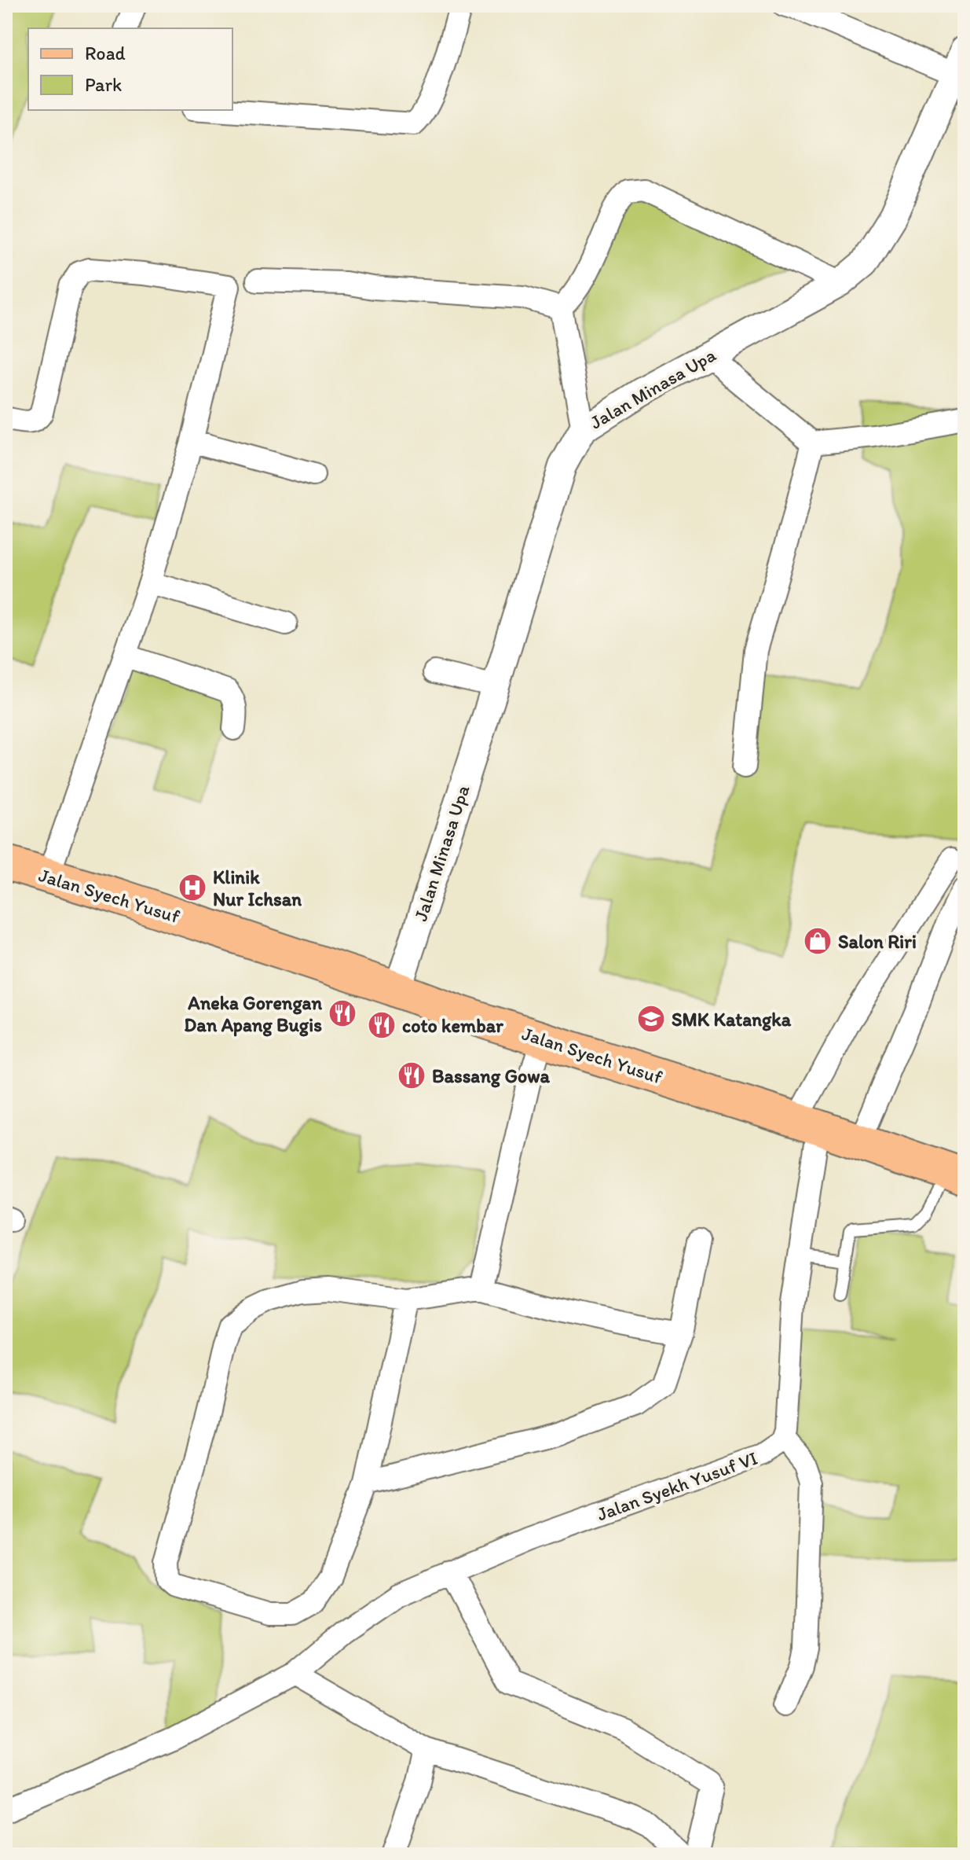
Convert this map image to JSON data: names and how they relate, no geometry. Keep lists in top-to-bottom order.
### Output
{
  "streets": {
    "main road": ["Jalan Syech Yusuf"],
    "street": ["Jalan Minasa Upa", "Jalan Syekh Yusuf VI"]
  },
  "crossings": [
    ["Jalan Minasa Upa", "Jalan Syech Yusuf"]
  ],
  "places": {
    "hospital": ["Klinik Nur Ichsan"],
    "shop": ["Salon Riri"],
    "restaurant": ["Aneka Gorengan Dan Apang Bugis", "coto kembar", "Bassang Gowa"],
    "school or university": ["SMK Katangka"]
  },
  "legend": ["Road", "Park"]
}
